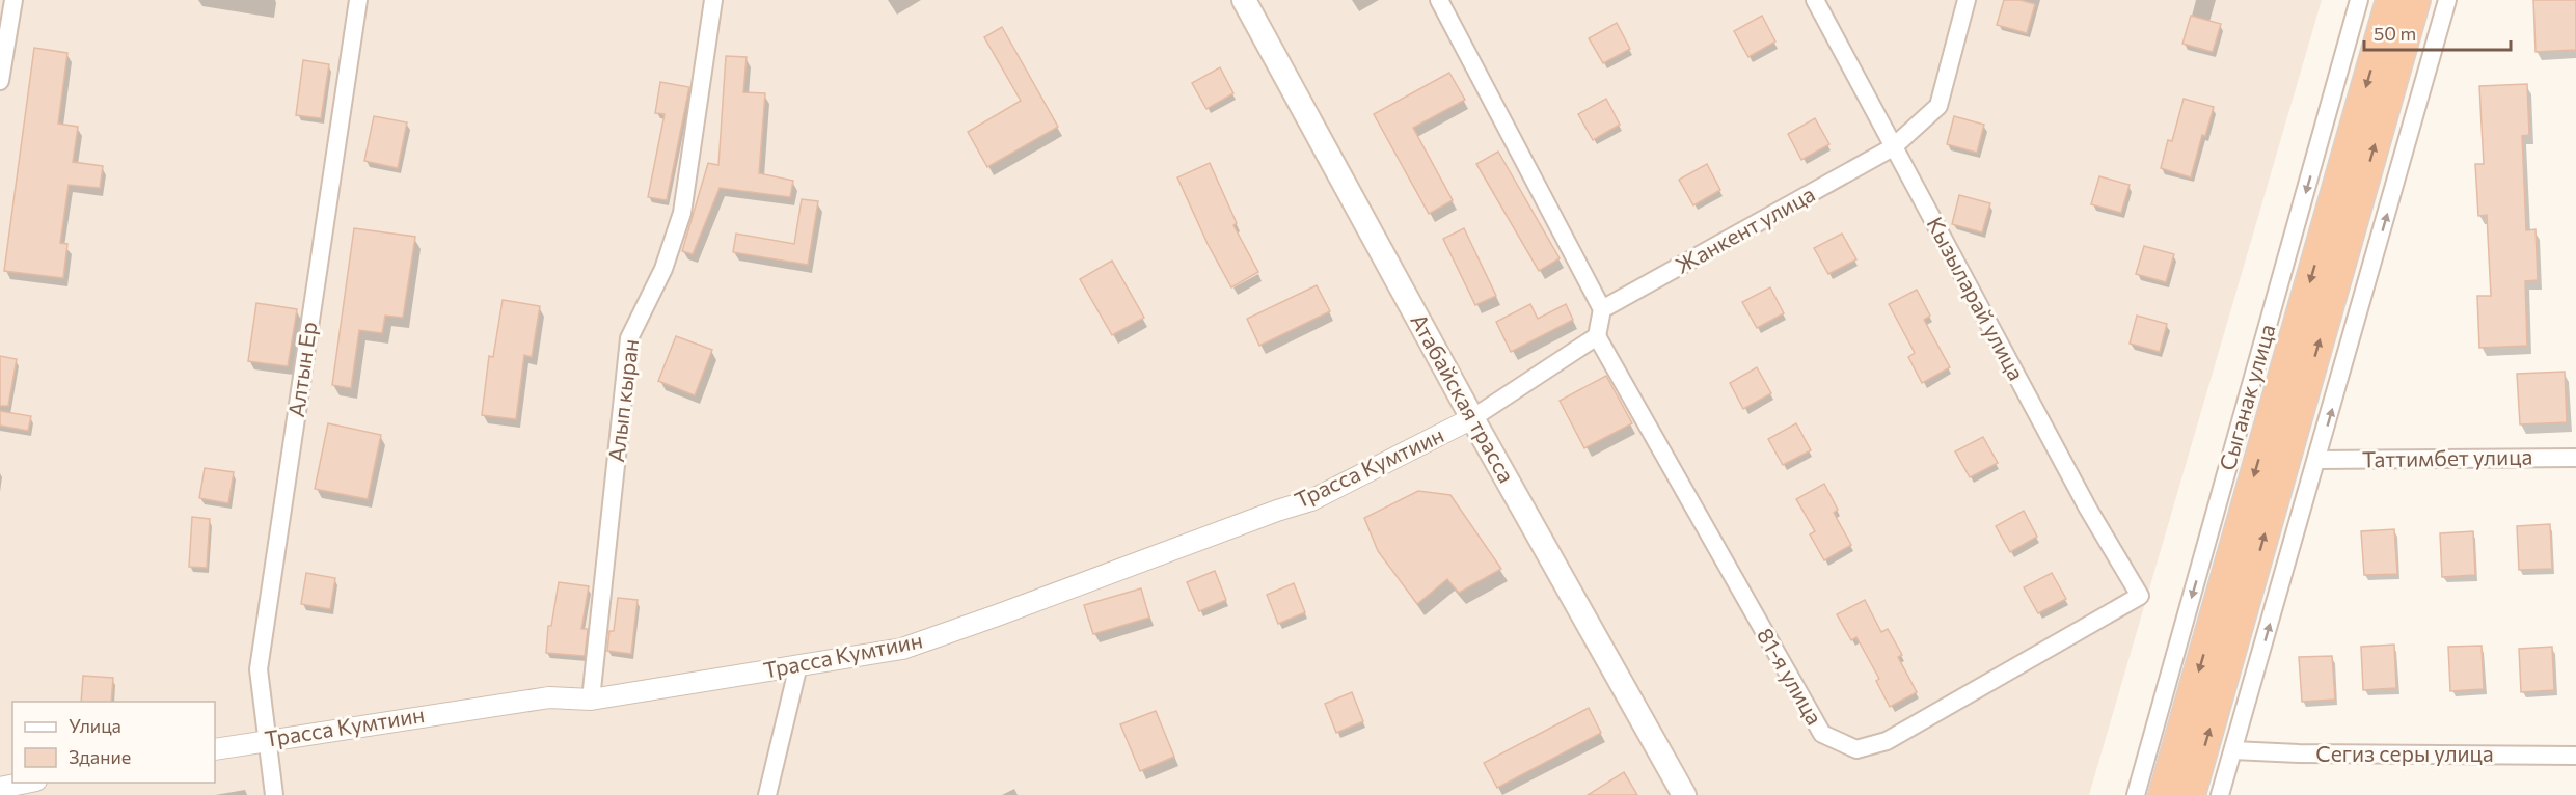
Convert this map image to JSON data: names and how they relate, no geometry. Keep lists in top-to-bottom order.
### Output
{
  "streets": {
    "main road": ["Атабайская трасса"],
    "street": [
      "Жанкент улица",
      "Кызыларай улица",
      "Алтын Ер",
      "Сыганак улица",
      "Алып кыран",
      "Таттимбет улица",
      "Трасса Кумтиин",
      "81-я улица",
      "Сегиз серы улица"
    ]
  },
  "crossings": [
    ["Жанкент улица", "Кызыларай улица"],
    ["Кызыларай улица", "81-я улица"],
    ["Алтын Ер", "Трасса Кумтиин"],
    ["Атабайская трасса", "Трасса Кумтиин"],
    ["Алып кыран", "Трасса Кумтиин"]
  ],
  "legend": ["Улица", "Здание"],
  "scale_bar": "50 m"
}
